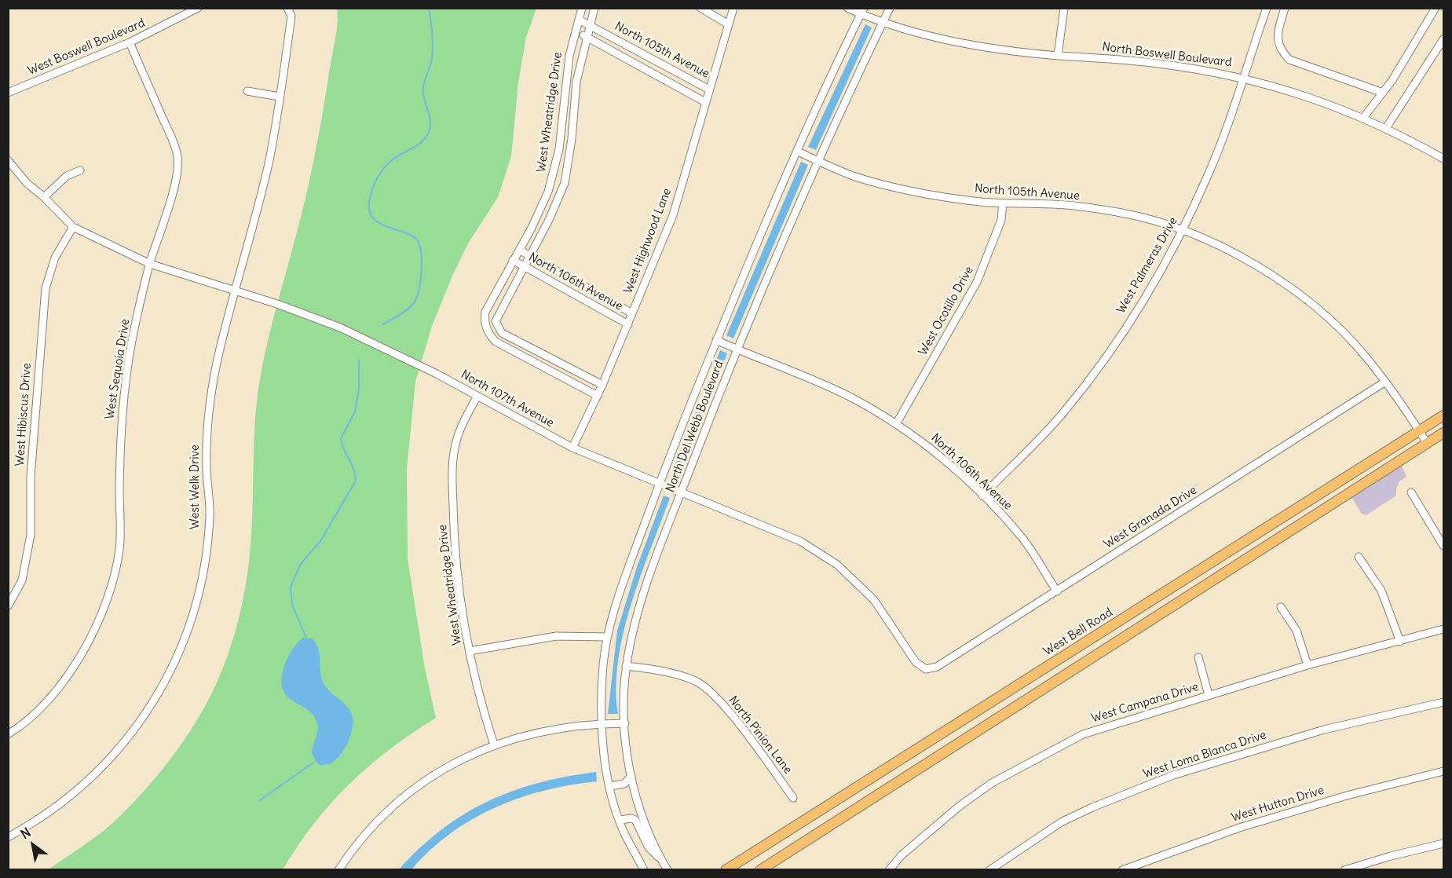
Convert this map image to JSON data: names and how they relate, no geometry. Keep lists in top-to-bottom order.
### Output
{
  "streets": {
    "main road": ["West Bell Road"],
    "street": [
      "West Boswell Boulevard",
      "North 105th Avenue",
      "North Boswell Boulevard",
      "West Wheatridge Drive",
      "West Highwood Lane",
      "West Palmeras Drive",
      "North 106th Avenue",
      "West Ocotillo Drive",
      "West Sequoia Drive",
      "North 107th Avenue",
      "West Hibiscus Drive",
      "North Del Webb Boulevard",
      "West Welk Drive",
      "West Granada Drive",
      "West Campana Drive",
      "North Pinion Lane",
      "West Loma Blanca Drive",
      "West Hutton Drive"
    ]
  },
  "crossings": [
    ["West Boswell Boulevard", "West Sequoia Drive"],
    ["North 105th Avenue", "West Wheatridge Drive"],
    ["North 105th Avenue", "West Highwood Lane"],
    ["North 105th Avenue", "West Palmeras Drive"],
    ["North 105th Avenue", "West Ocotillo Drive"],
    ["North 105th Avenue", "North Del Webb Boulevard"],
    ["North 105th Avenue", "West Granada Drive"],
    ["North 105th Avenue", "West Bell Road"],
    ["North Boswell Boulevard", "West Palmeras Drive"],
    ["North Boswell Boulevard", "North Del Webb Boulevard"],
    ["West Wheatridge Drive", "West Highwood Lane"],
    ["West Wheatridge Drive", "North 106th Avenue"],
    ["West Wheatridge Drive", "North 107th Avenue"],
    ["West Highwood Lane", "North 106th Avenue"],
    ["West Highwood Lane", "North 107th Avenue"],
    ["West Palmeras Drive", "North 106th Avenue"],
    ["North 106th Avenue", "West Ocotillo Drive"],
    ["North 106th Avenue", "North Del Webb Boulevard"],
    ["North 106th Avenue", "West Granada Drive"],
    ["West Sequoia Drive", "North 107th Avenue"],
    ["North 107th Avenue", "West Hibiscus Drive"],
    ["North 107th Avenue", "North Del Webb Boulevard"],
    ["North 107th Avenue", "West Welk Drive"],
    ["North 107th Avenue", "West Granada Drive"],
    ["North Del Webb Boulevard", "North Pinion Lane"]
  ],
  "north": "top left"
}
